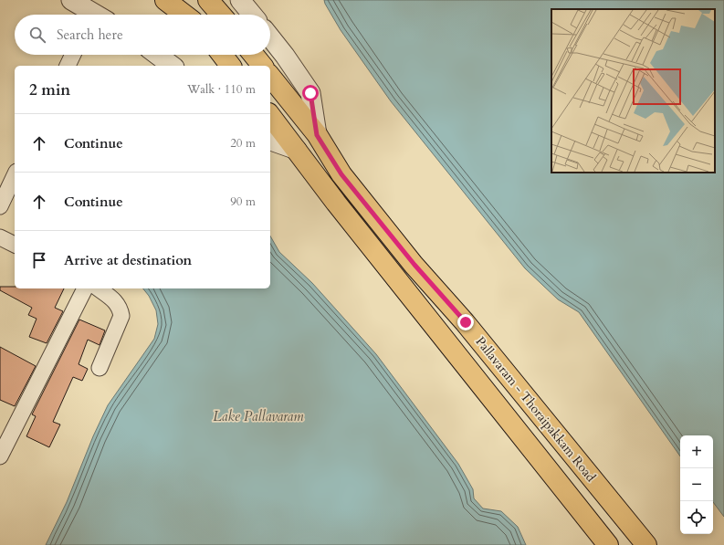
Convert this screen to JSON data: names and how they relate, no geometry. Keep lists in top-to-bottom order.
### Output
{
  "streets": {
    "main road": ["Pallavaram - Thoraipakkam Road"]
  },
  "water": ["Lake Pallavaram"],
  "page": {
    "search": "Search here",
    "heading": ["2 min", "Walk · 110 m"],
    "list": [
      ["Continue", "20 m"],
      ["Continue", "90 m"],
      "Arrive at destination"
    ],
    "map_buttons": ["+", "−"]
  }
}
